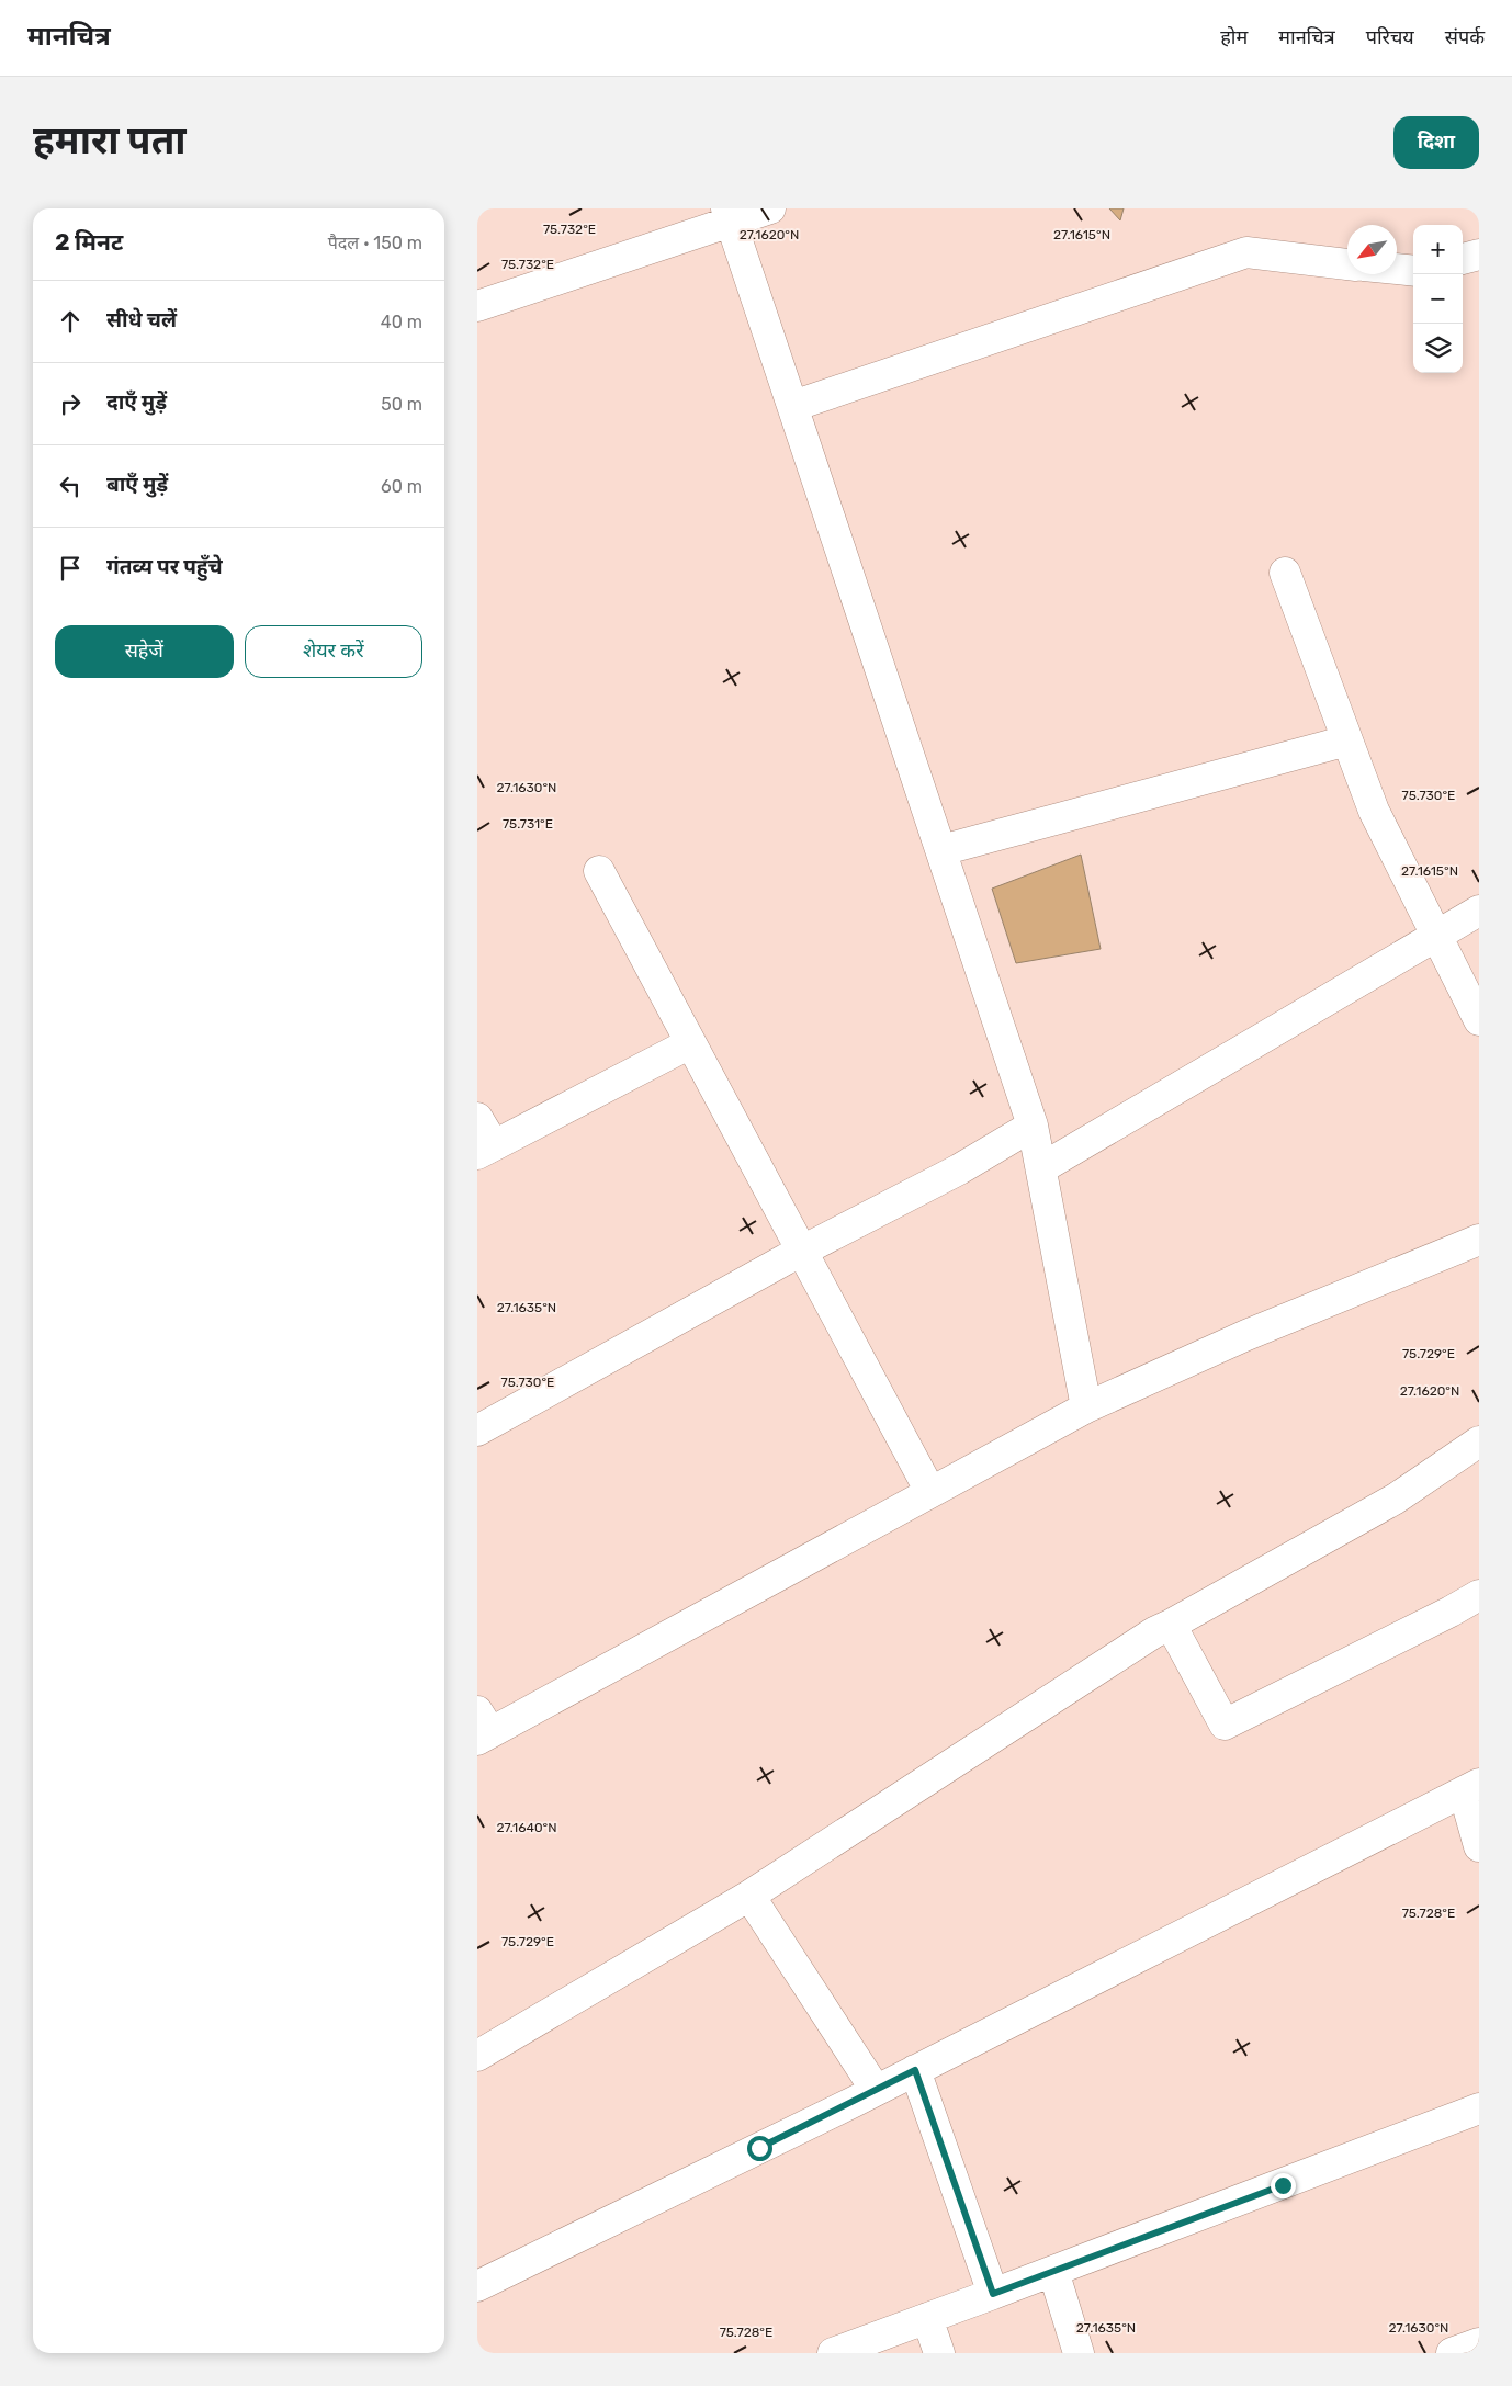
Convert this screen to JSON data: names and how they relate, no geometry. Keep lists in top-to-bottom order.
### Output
{
  "north": "bottom left",
  "page": {
    "header": "मानचित्र",
    "nav": [
      "होम",
      "मानचित्र",
      "परिचय",
      "संपर्क"
    ],
    "buttons": [
      "दिशा",
      ["सहेजें", "शेयर करें"]
    ],
    "title": "हमारा पता",
    "heading": ["2 मिनट", "पैदल · 150 m"],
    "map_buttons": ["+", "−"],
    "list": [
      ["सीधे चलें", "40 m"],
      ["दाएँ मुड़ें", "50 m"],
      ["बाएँ मुड़ें", "60 m"],
      "गंतव्य पर पहुँचे"
    ]
  },
  "coordinates": [
    "75.732°E",
    "27.1620°N",
    "27.1615°N",
    "27.1630°N",
    "75.730°E",
    "75.731°E",
    "27.1635°N",
    "75.729°E",
    "27.1640°N",
    "75.728°E"
  ]
}
